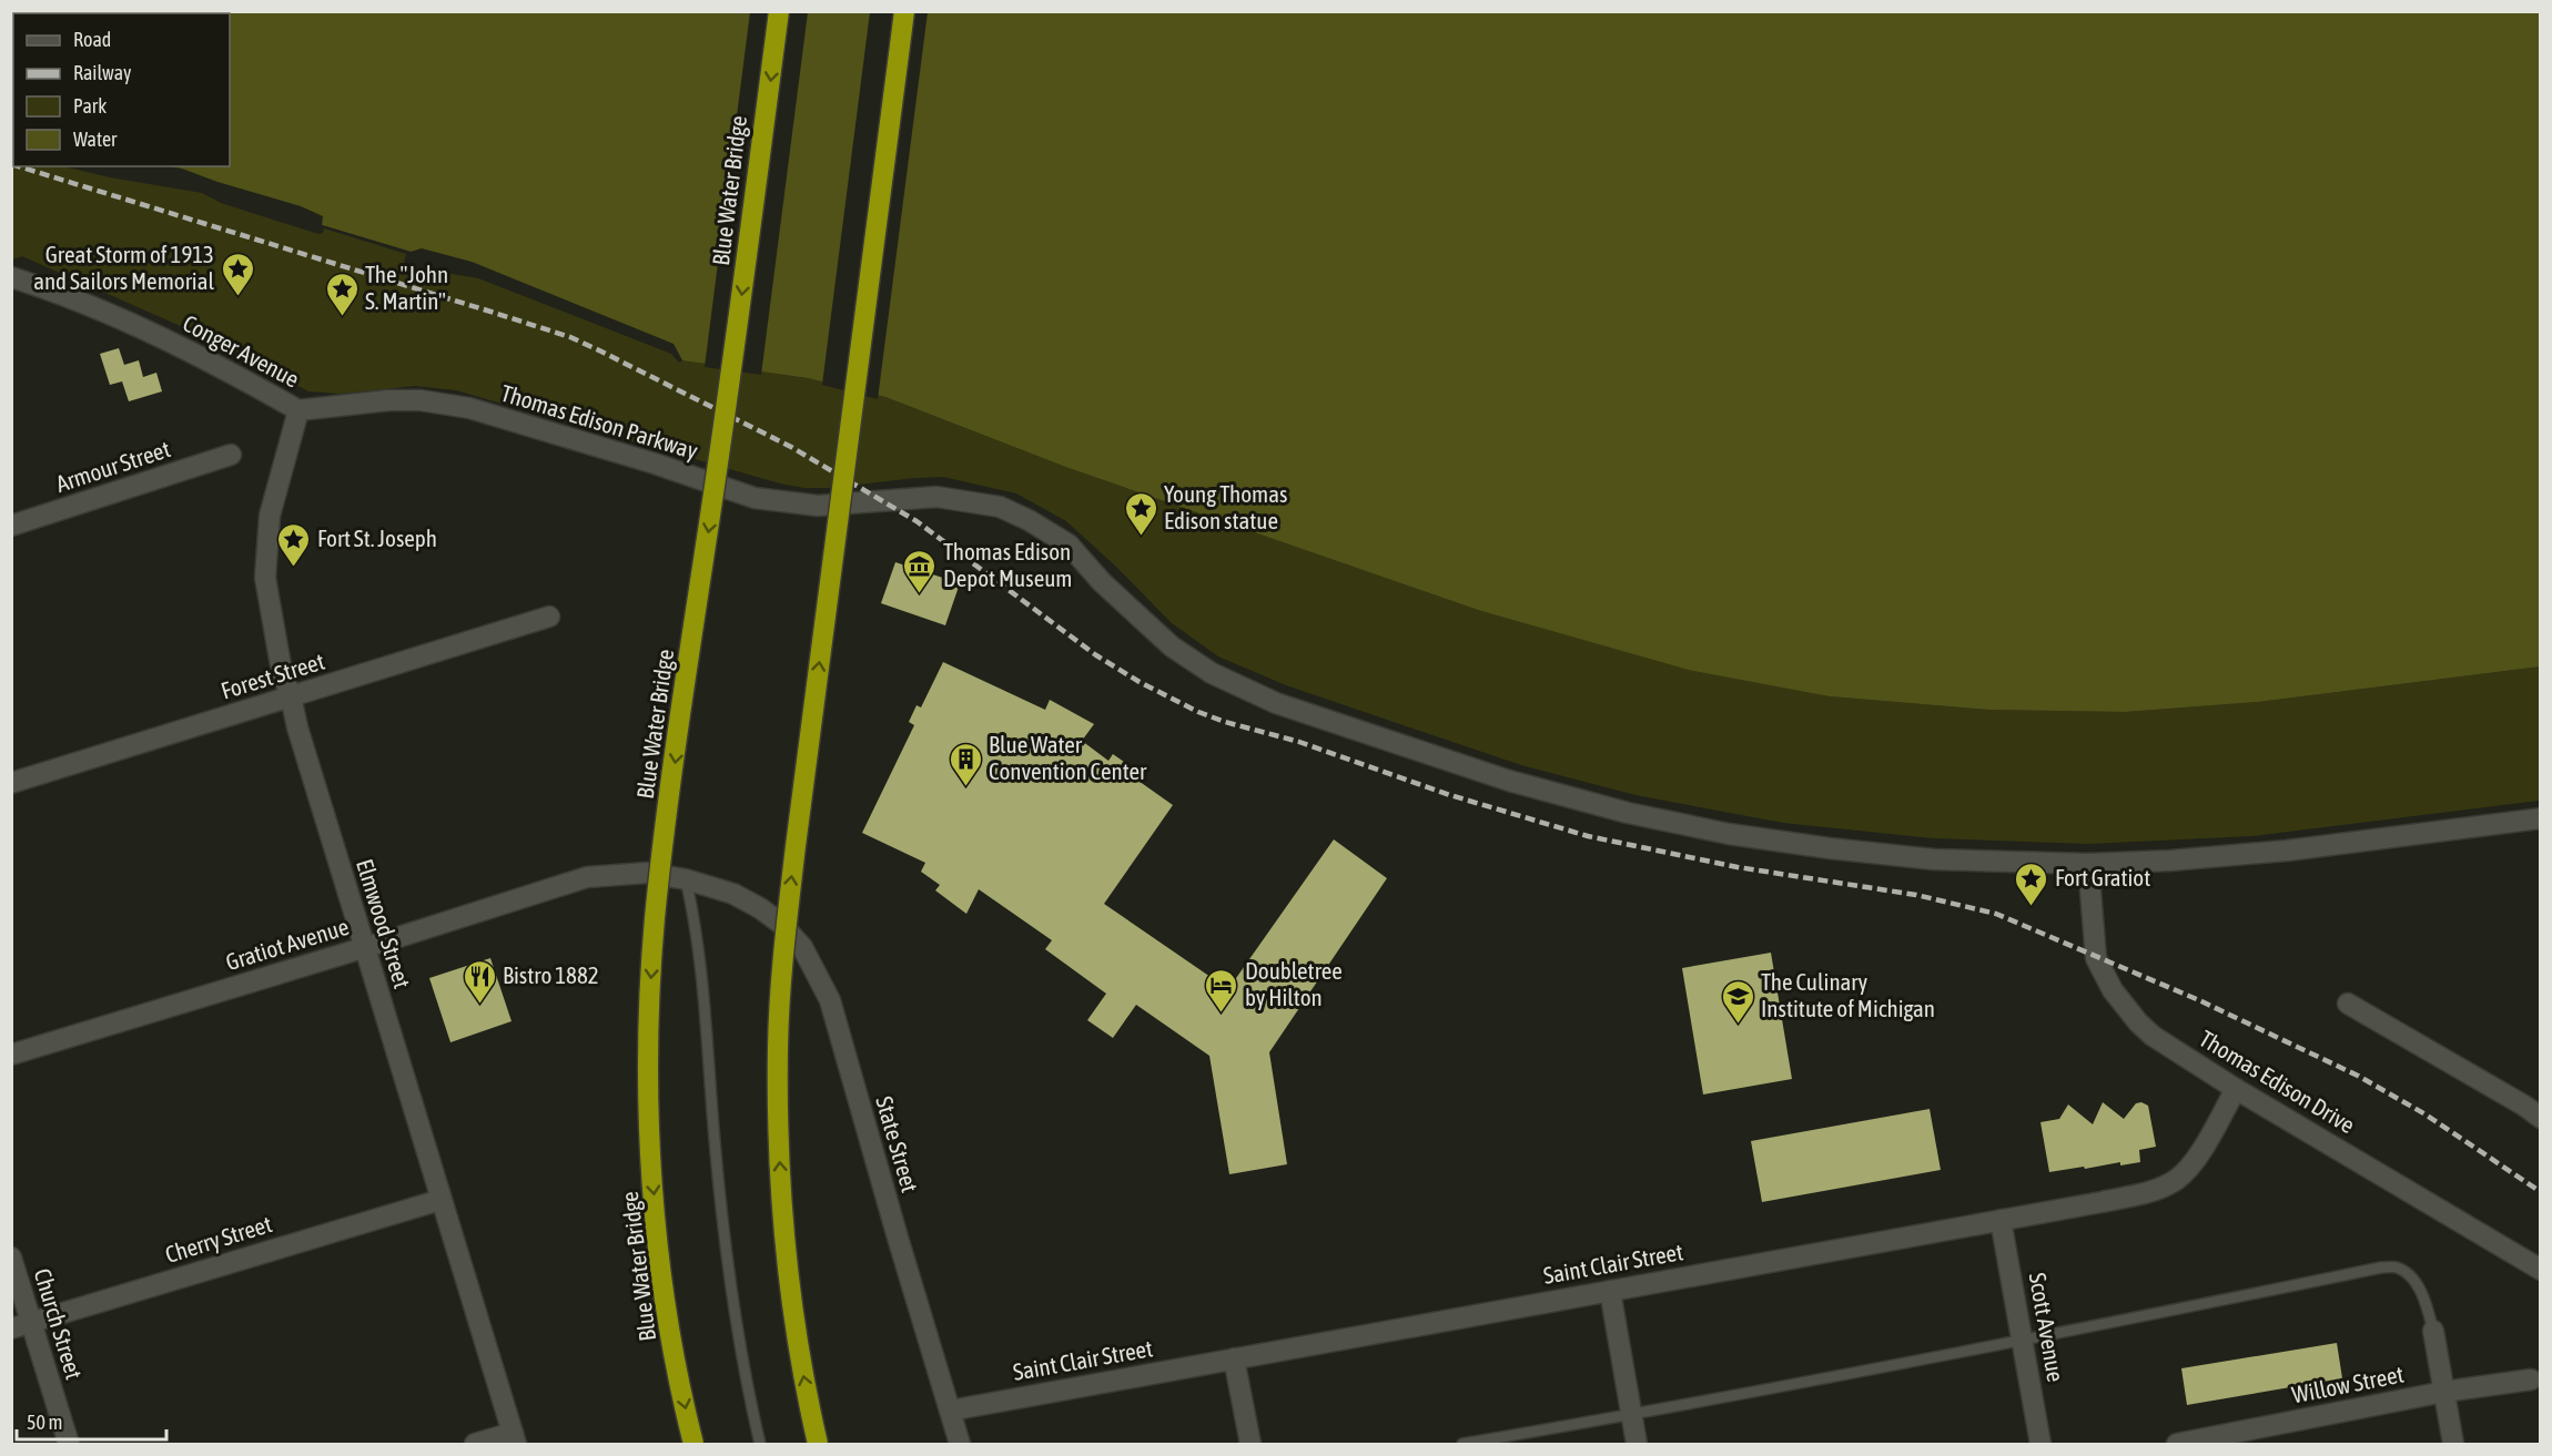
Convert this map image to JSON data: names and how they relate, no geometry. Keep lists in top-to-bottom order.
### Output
{
  "streets": {
    "highway": ["Blue Water Bridge"],
    "street": [
      "Conger Avenue",
      "Thomas Edison Parkway",
      "Armour Street",
      "Forest Street",
      "Elmwood Street",
      "Gratiot Avenue",
      "Thomas Edison Drive",
      "State Street",
      "Cherry Street",
      "Saint Clair Street",
      "Church Street",
      "Scott Avenue",
      "Willow Street"
    ]
  },
  "crossings": [
    ["Conger Avenue", "Thomas Edison Parkway"],
    ["Conger Avenue", "Elmwood Street"],
    ["Thomas Edison Parkway", "Elmwood Street"],
    ["Thomas Edison Parkway", "Thomas Edison Drive"],
    ["Forest Street", "Elmwood Street"],
    ["Elmwood Street", "Gratiot Avenue"],
    ["Elmwood Street", "Cherry Street"],
    ["Gratiot Avenue", "State Street"],
    ["Thomas Edison Drive", "Saint Clair Street"],
    ["State Street", "Saint Clair Street"],
    ["Cherry Street", "Church Street"],
    ["Saint Clair Street", "Scott Avenue"]
  ],
  "places": {
    "place": [
      "Great Storm of 1913 and Sailors Memorial",
      "The \"John S. Martin\"",
      "Young Thomas Edison statue",
      "Fort St. Joseph",
      "Fort Gratiot"
    ],
    "museum": ["Thomas Edison Depot Museum"],
    "building": ["Blue Water Convention Center"],
    "restaurant": ["Bistro 1882"],
    "hotel": ["Doubletree by Hilton"],
    "school or university": ["The Culinary Institute of Michigan"]
  },
  "legend": [
    "Road",
    "Railway",
    "Park",
    "Water"
  ],
  "scale_bar": "50 m"
}
